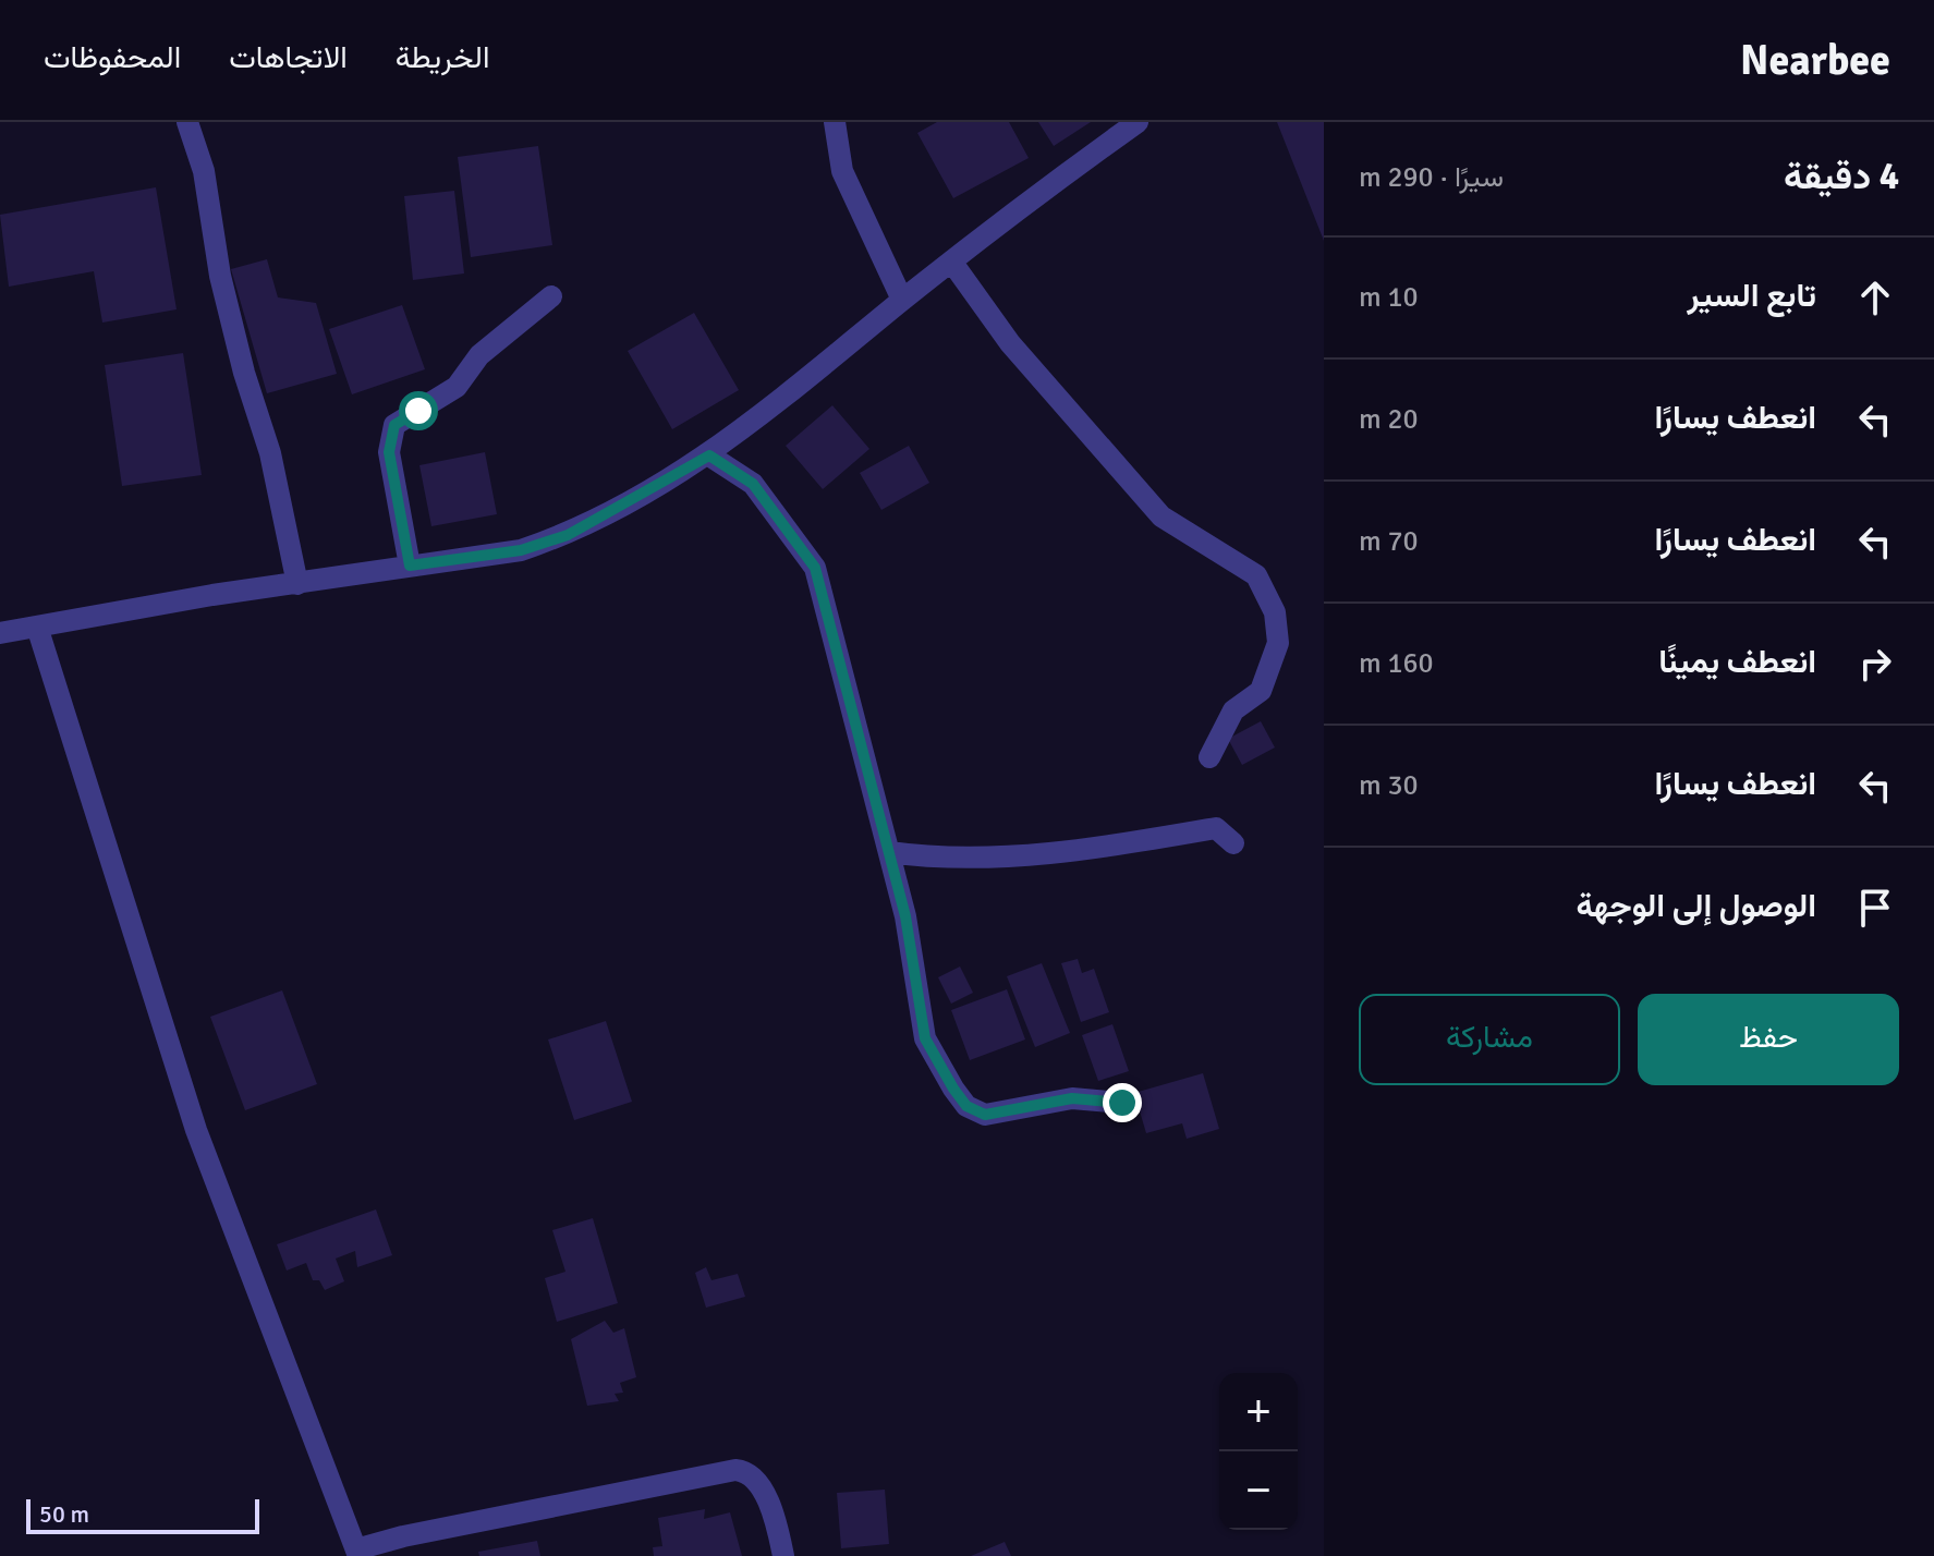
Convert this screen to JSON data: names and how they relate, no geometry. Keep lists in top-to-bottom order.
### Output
{
  "scale_bar": "50 m",
  "page": {
    "header": "Nearbee",
    "nav": ["الخريطة", "الاتجاهات", "المحفوظات"],
    "heading": ["4 دقيقة", "سيرًا · 290 m"],
    "list": [
      ["تابع السير", "10 m"],
      ["انعطف يسارًا", "20 m"],
      ["انعطف يسارًا", "70 m"],
      ["انعطف يمينًا", "160 m"],
      ["انعطف يسارًا", "30 m"],
      "الوصول إلى الوجهة"
    ],
    "buttons": ["حفظ", "مشاركة"],
    "map_buttons": ["+", "−"],
    "scale": "50 m"
  }
}
